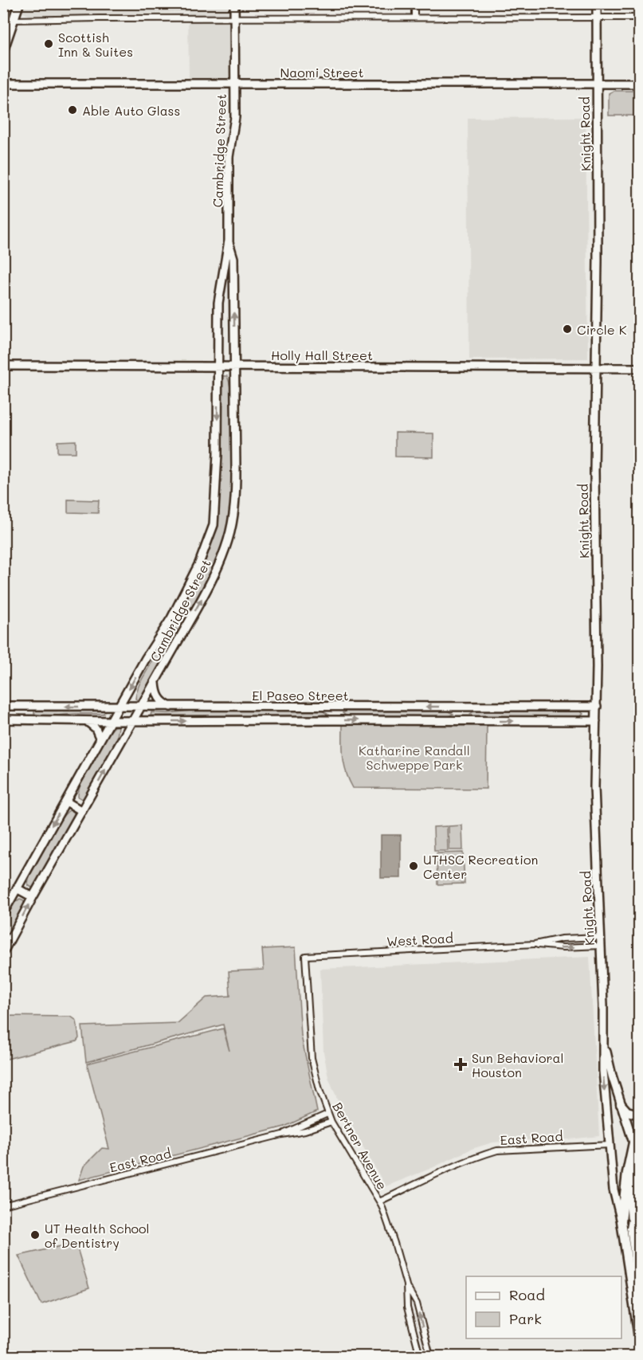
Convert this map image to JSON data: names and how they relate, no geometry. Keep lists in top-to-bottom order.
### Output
{
  "streets": {
    "street": [
      "Naomi Street",
      "Knight Road",
      "Cambridge Street",
      "Holly Hall Street",
      "El Paseo Street",
      "West Road",
      "East Road",
      "Bertner Avenue"
    ]
  },
  "crossings": [
    ["Naomi Street", "Knight Road"],
    ["Naomi Street", "Cambridge Street"],
    ["Knight Road", "Holly Hall Street"],
    ["Knight Road", "El Paseo Street"],
    ["Knight Road", "West Road"],
    ["Knight Road", "East Road"],
    ["Cambridge Street", "Holly Hall Street"],
    ["Cambridge Street", "El Paseo Street"],
    ["West Road", "Bertner Avenue"],
    ["East Road", "Bertner Avenue"]
  ],
  "parks": ["Katharine Randall Schweppe Park"],
  "places": {
    "other": [
      "Scottish Inn & Suites",
      "Able Auto Glass",
      "Circle K",
      "UTHSC Recreation Center",
      "UT Health School of Dentistry"
    ],
    "health": ["Sun Behavioral Houston"]
  },
  "legend": ["Road", "Park"]
}
